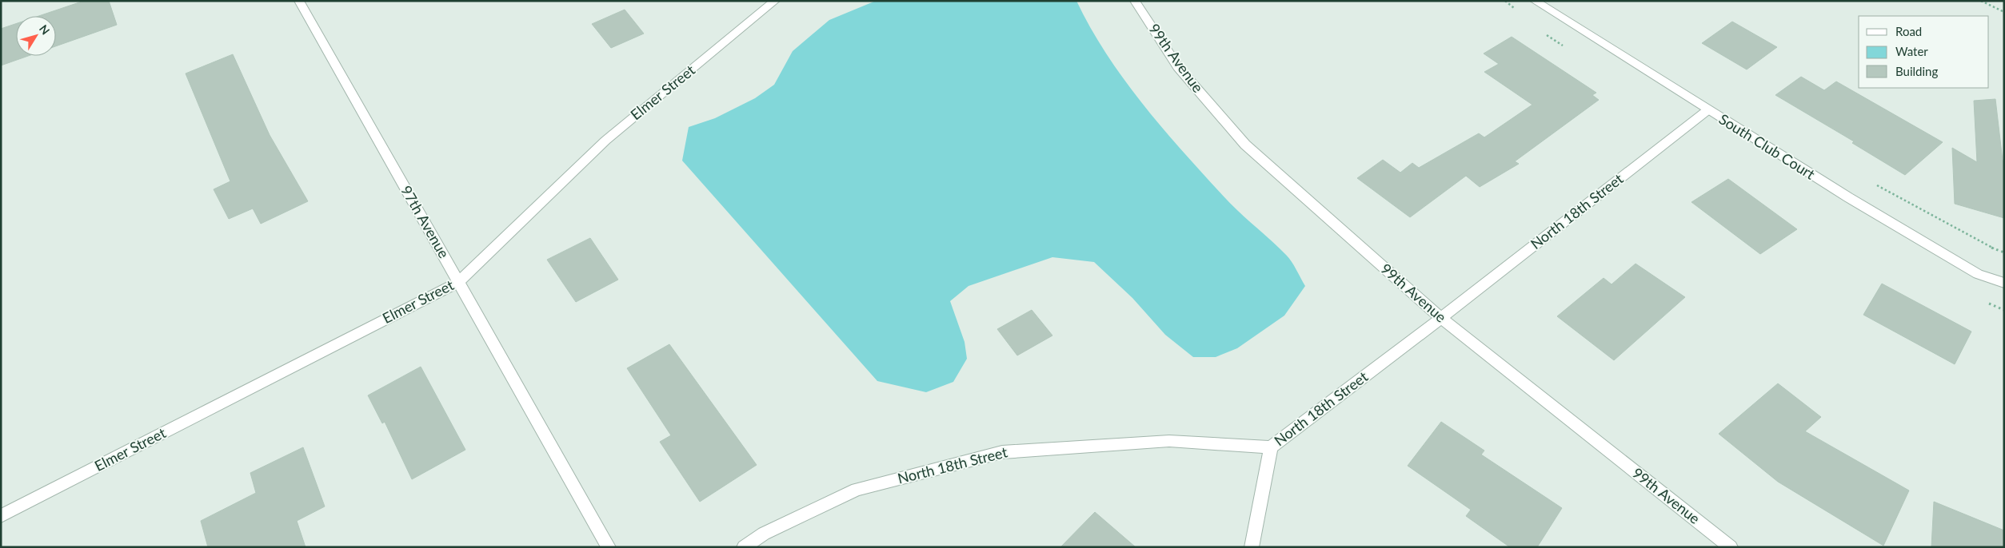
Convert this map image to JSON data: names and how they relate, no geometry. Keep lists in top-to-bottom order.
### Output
{
  "streets": {
    "street": [
      "99th Avenue",
      "Elmer Street",
      "South Club Court",
      "North 18th Street",
      "97th Avenue"
    ]
  },
  "crossings": [
    ["99th Avenue", "North 18th Street"],
    ["Elmer Street", "97th Avenue"],
    ["South Club Court", "North 18th Street"]
  ],
  "legend": ["Road", "Water", "Building"],
  "north": "top right"
}
